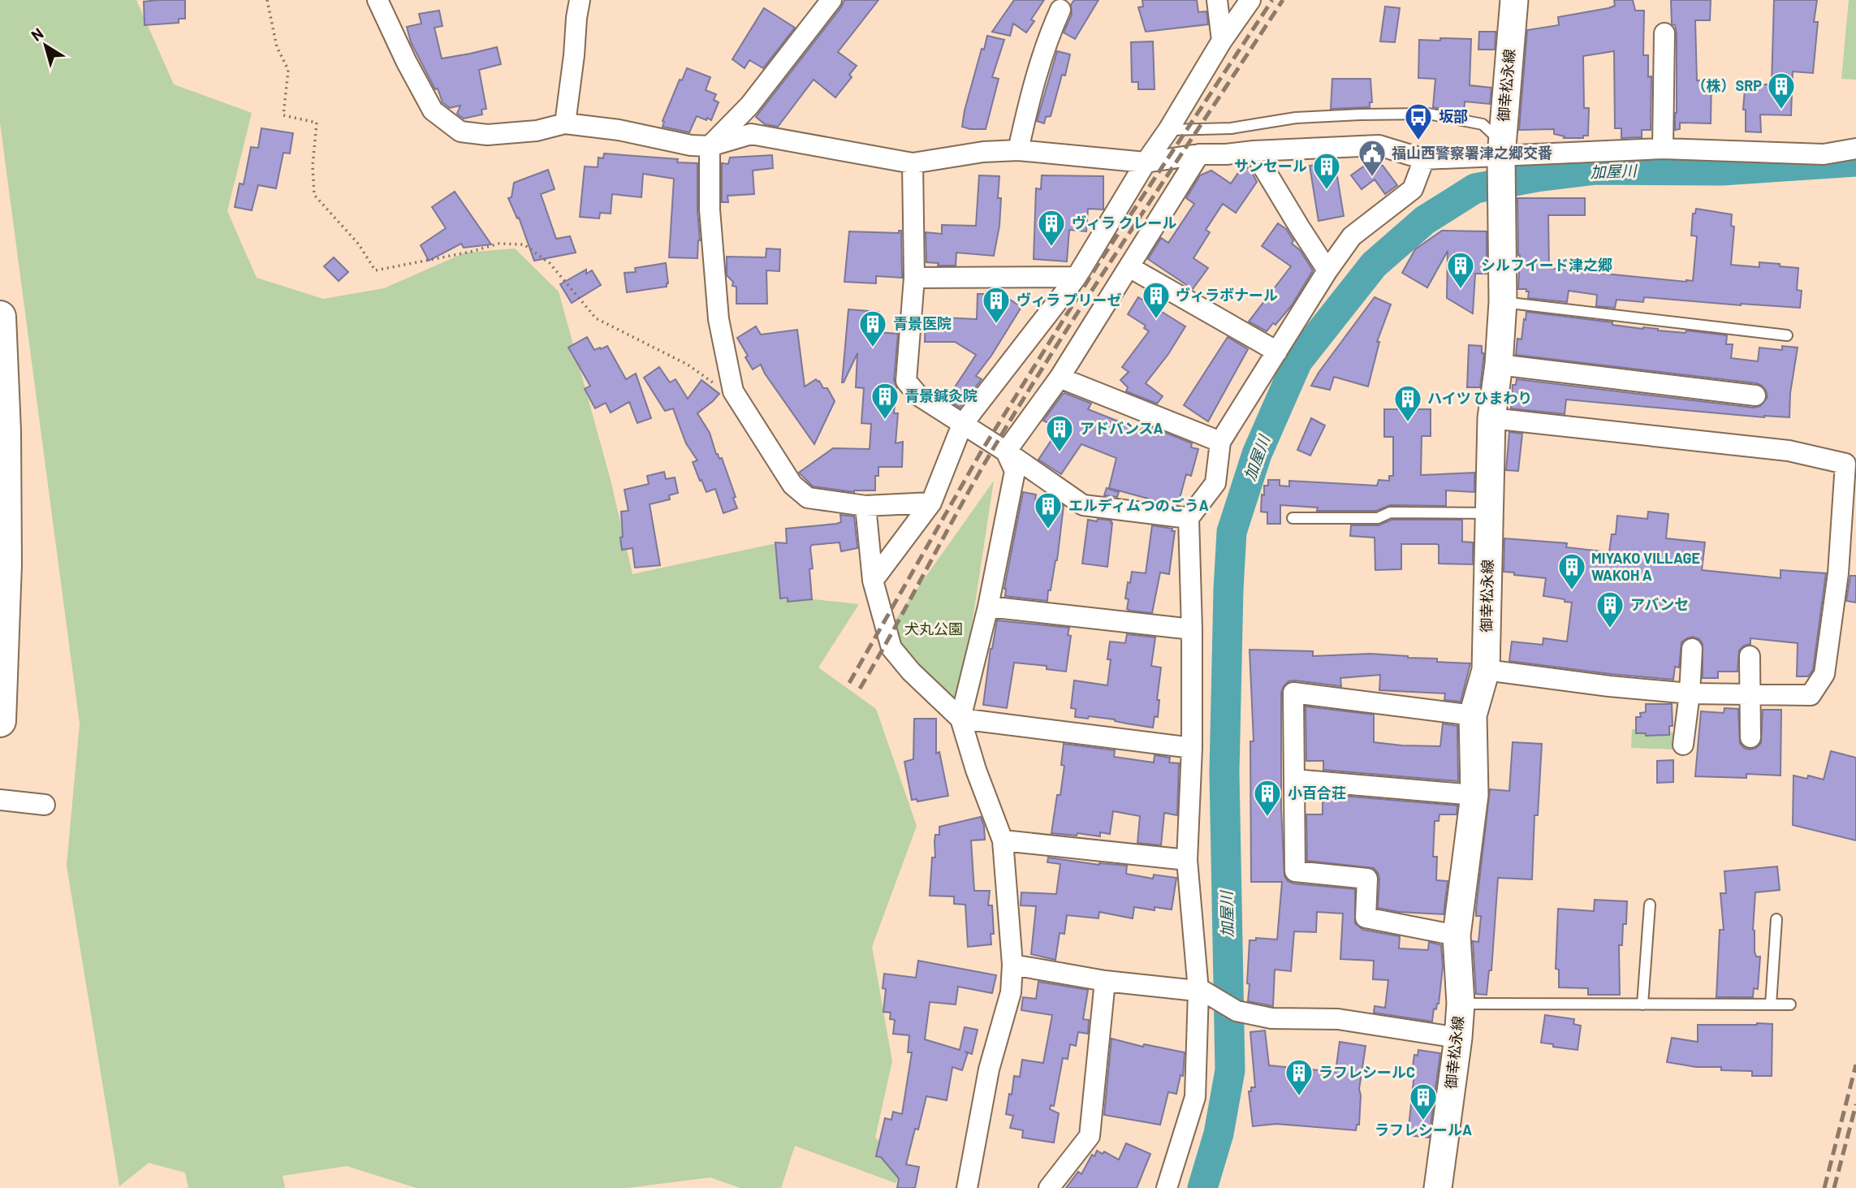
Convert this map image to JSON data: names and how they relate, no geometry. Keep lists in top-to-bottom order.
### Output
{
  "streets": {
    "main road": ["御幸松永線"]
  },
  "water": ["加屋川"],
  "parks": ["犬丸公園"],
  "places": {
    "building": [
      "（株）SRP",
      "サンセール",
      "ヴィラ クレール",
      "シルフイード津之郷",
      "ヴィラボナール",
      "ヴィラ プリーゼ",
      "青景医院",
      "青景鍼灸院",
      "ハイツ ひまわり",
      "アドバンスA",
      "エルディムつのごうA",
      "MIYAKO VILLAGE WAKOH A",
      "アバンセ",
      "小百合荘",
      "ラフレシールC",
      "ラフレシールA"
    ],
    "bus stop": ["坂部"],
    "public building": ["福山西警察署津之郷交番"]
  },
  "north": "top left"
}
